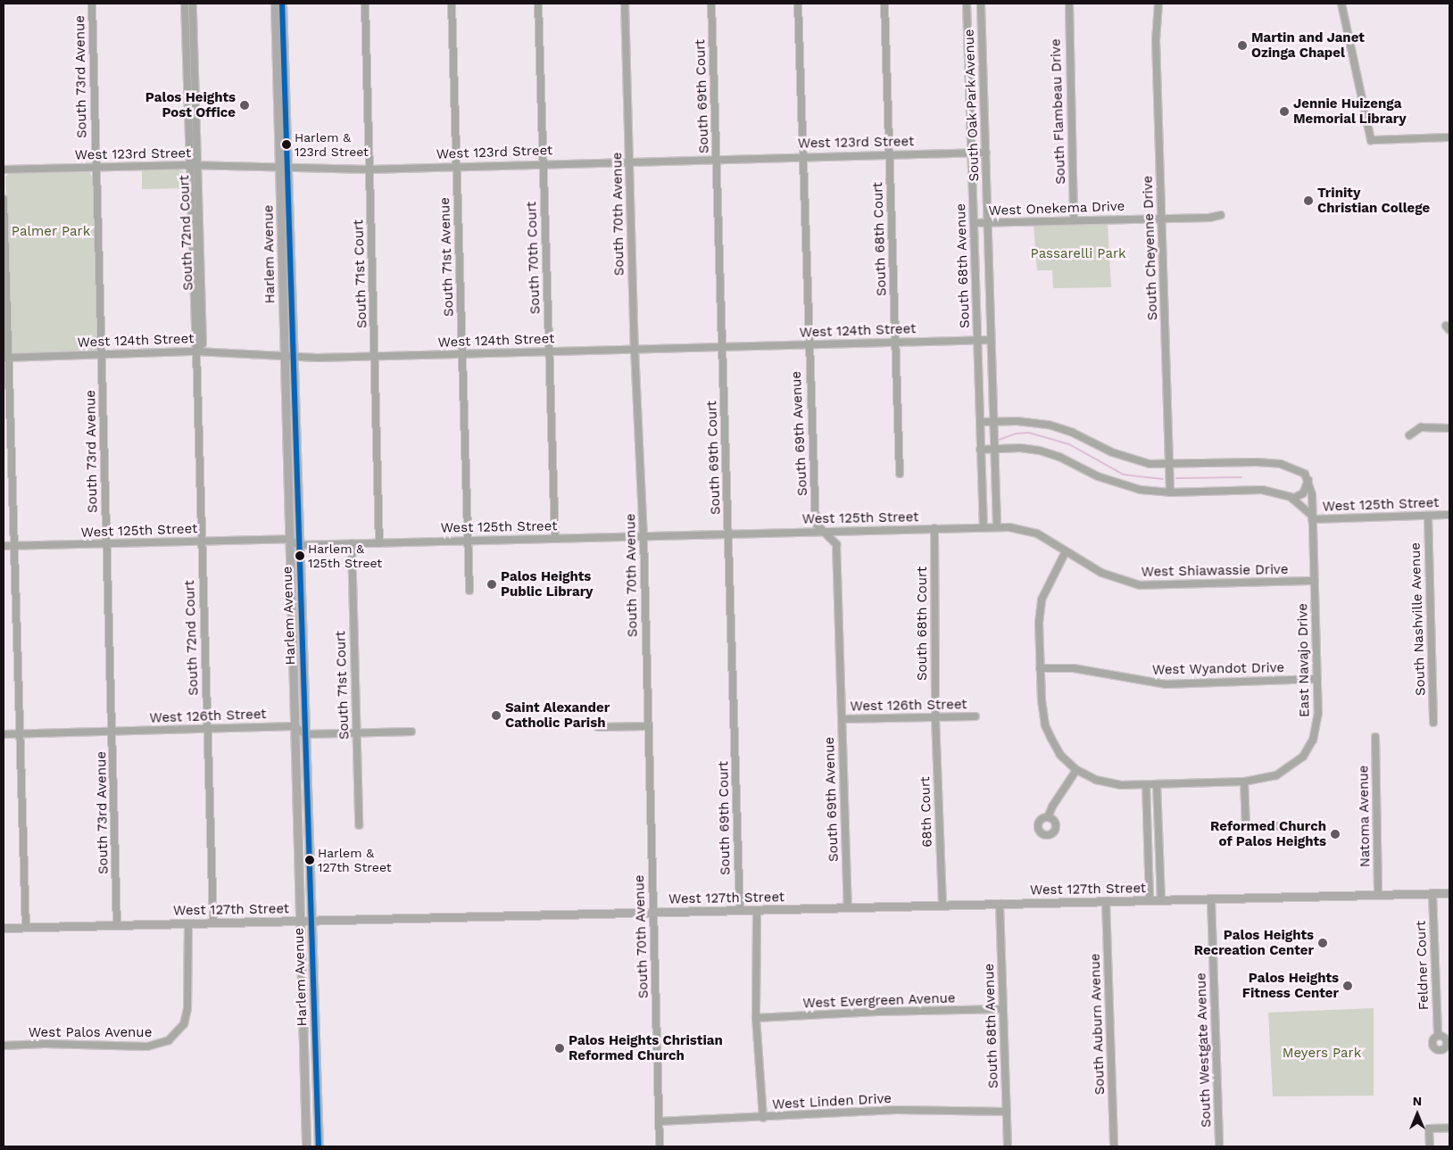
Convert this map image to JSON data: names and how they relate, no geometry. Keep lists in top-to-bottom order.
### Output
{
  "streets": {
    "main road": ["Harlem Avenue", "West 127th Street"],
    "street": [
      "South 73rd Avenue",
      "South 69th Court",
      "South Oak Park Avenue",
      "South Flambeau Drive",
      "West 123rd Street",
      "West Onekema Drive",
      "South 70th Avenue",
      "South 72nd Court",
      "South 68th Court",
      "South Cheyenne Drive",
      "South 71st Avenue",
      "South 70th Court",
      "South 68th Avenue",
      "South 71st Court",
      "West 124th Street",
      "South 69th Avenue",
      "West 125th Street",
      "West Shiawassie Drive",
      "South Nashville Avenue",
      "East Navajo Drive",
      "West Wyandot Drive",
      "West 126th Street",
      "68th Court",
      "Natoma Avenue",
      "Feldner Court",
      "West Evergreen Avenue",
      "South Auburn Avenue",
      "West Palos Avenue",
      "South Westgate Avenue",
      "West Linden Drive"
    ]
  },
  "crossings": [
    ["South 73rd Avenue", "West 123rd Street"],
    ["South 73rd Avenue", "West 124th Street"],
    ["South 73rd Avenue", "West 125th Street"],
    ["South 73rd Avenue", "West 126th Street"],
    ["South 73rd Avenue", "West 127th Street"],
    ["South 69th Court", "West 123rd Street"],
    ["South 69th Court", "West 124th Street"],
    ["South 69th Court", "West 125th Street"],
    ["South 69th Court", "West 127th Street"],
    ["South Oak Park Avenue", "West 123rd Street"],
    ["South Oak Park Avenue", "West Onekema Drive"],
    ["South Oak Park Avenue", "West 124th Street"],
    ["South Oak Park Avenue", "West 125th Street"],
    ["South Oak Park Avenue", "West Shiawassie Drive"],
    ["South Flambeau Drive", "West Onekema Drive"],
    ["West 123rd Street", "South 70th Avenue"],
    ["West 123rd Street", "South 72nd Court"],
    ["West 123rd Street", "South 68th Court"],
    ["West 123rd Street", "Harlem Avenue"],
    ["West 123rd Street", "South 71st Avenue"],
    ["West 123rd Street", "South 70th Court"],
    ["West 123rd Street", "South 68th Avenue"],
    ["West 123rd Street", "South 71st Court"],
    ["West 123rd Street", "South 69th Avenue"],
    ["West Onekema Drive", "South Cheyenne Drive"],
    ["West Onekema Drive", "South 68th Avenue"],
    ["South 70th Avenue", "West 124th Street"],
    ["South 70th Avenue", "West 125th Street"],
    ["South 70th Avenue", "West 127th Street"],
    ["South 70th Avenue", "West Linden Drive"],
    ["South 72nd Court", "West 124th Street"],
    ["South 72nd Court", "West 125th Street"],
    ["South 72nd Court", "West 126th Street"],
    ["South 72nd Court", "West 127th Street"],
    ["South 68th Court", "West 124th Street"],
    ["South 68th Court", "West 125th Street"],
    ["South 68th Court", "West 126th Street"],
    ["South 68th Court", "68th Court"],
    ["Harlem Avenue", "West 124th Street"],
    ["Harlem Avenue", "West 125th Street"],
    ["Harlem Avenue", "West 126th Street"],
    ["Harlem Avenue", "West 127th Street"],
    ["South 71st Avenue", "West 124th Street"],
    ["South 71st Avenue", "West 125th Street"],
    ["South 70th Court", "West 124th Street"],
    ["South 70th Court", "West 125th Street"],
    ["South 68th Avenue", "West 124th Street"],
    ["South 68th Avenue", "West 125th Street"],
    ["South 68th Avenue", "West 127th Street"],
    ["South 68th Avenue", "West Evergreen Avenue"],
    ["South 68th Avenue", "West Linden Drive"],
    ["South 71st Court", "West 124th Street"],
    ["South 71st Court", "West 125th Street"],
    ["West 124th Street", "South 69th Avenue"],
    ["South 69th Avenue", "West 125th Street"],
    ["South 69th Avenue", "West 126th Street"],
    ["South 69th Avenue", "West 127th Street"],
    ["West 125th Street", "West Shiawassie Drive"],
    ["West 125th Street", "South Nashville Avenue"],
    ["West 125th Street", "East Navajo Drive"],
    ["West Shiawassie Drive", "East Navajo Drive"],
    ["East Navajo Drive", "West Wyandot Drive"],
    ["West 126th Street", "68th Court"],
    ["68th Court", "West 127th Street"],
    ["Natoma Avenue", "West 127th Street"],
    ["West 127th Street", "Feldner Court"],
    ["West 127th Street", "South Auburn Avenue"],
    ["West 127th Street", "West Palos Avenue"],
    ["West 127th Street", "South Westgate Avenue"]
  ],
  "parks": ["Palmer Park", "Passarelli Park", "Meyers Park"],
  "places": [
    "Martin and Janet Ozinga Chapel",
    "Palos Heights Post Office",
    "Jennie Huizenga Memorial Library",
    "Harlem & 123rd Street",
    "Trinity Christian College",
    "Harlem & 125th Street",
    "Palos Heights Public Library",
    "Saint Alexander Catholic Parish",
    "Reformed Church of Palos Heights",
    "Harlem & 127th Street",
    "Palos Heights Recreation Center",
    "Palos Heights Fitness Center",
    "Palos Heights Christian Reformed Church"
  ],
  "north": "top"
}
